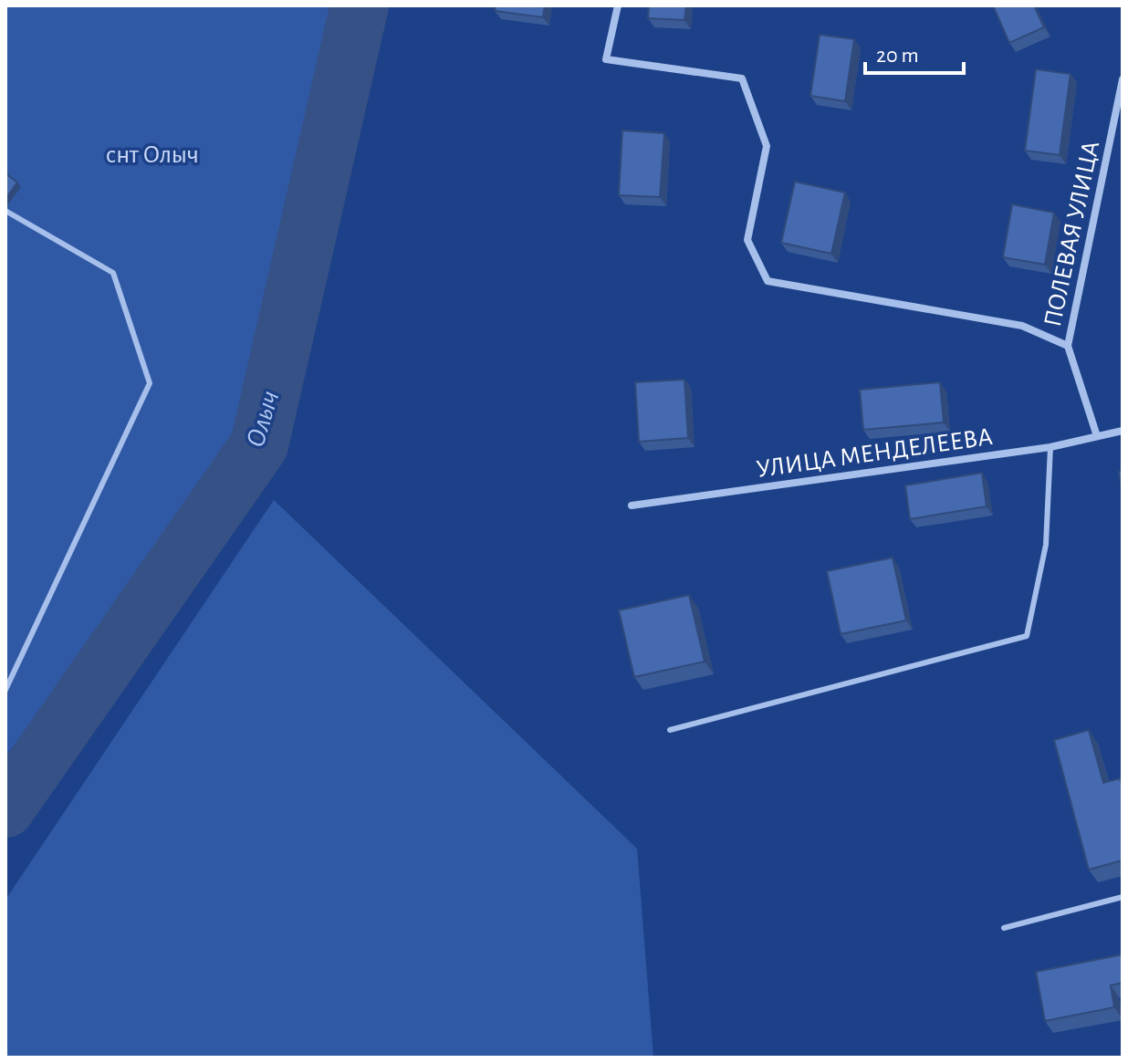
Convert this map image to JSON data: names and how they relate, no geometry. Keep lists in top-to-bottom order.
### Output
{
  "streets": {
    "street": ["ПОЛЕВАЯ УЛИЦА", "УЛИЦА МЕНДЕЛЕЕВА"]
  },
  "crossings": [
    ["ПОЛЕВАЯ УЛИЦА", "УЛИЦА МЕНДЕЛЕЕВА"]
  ],
  "water": ["Олыч"],
  "parks": ["снт Олыч"],
  "scale_bar": "20 m"
}
